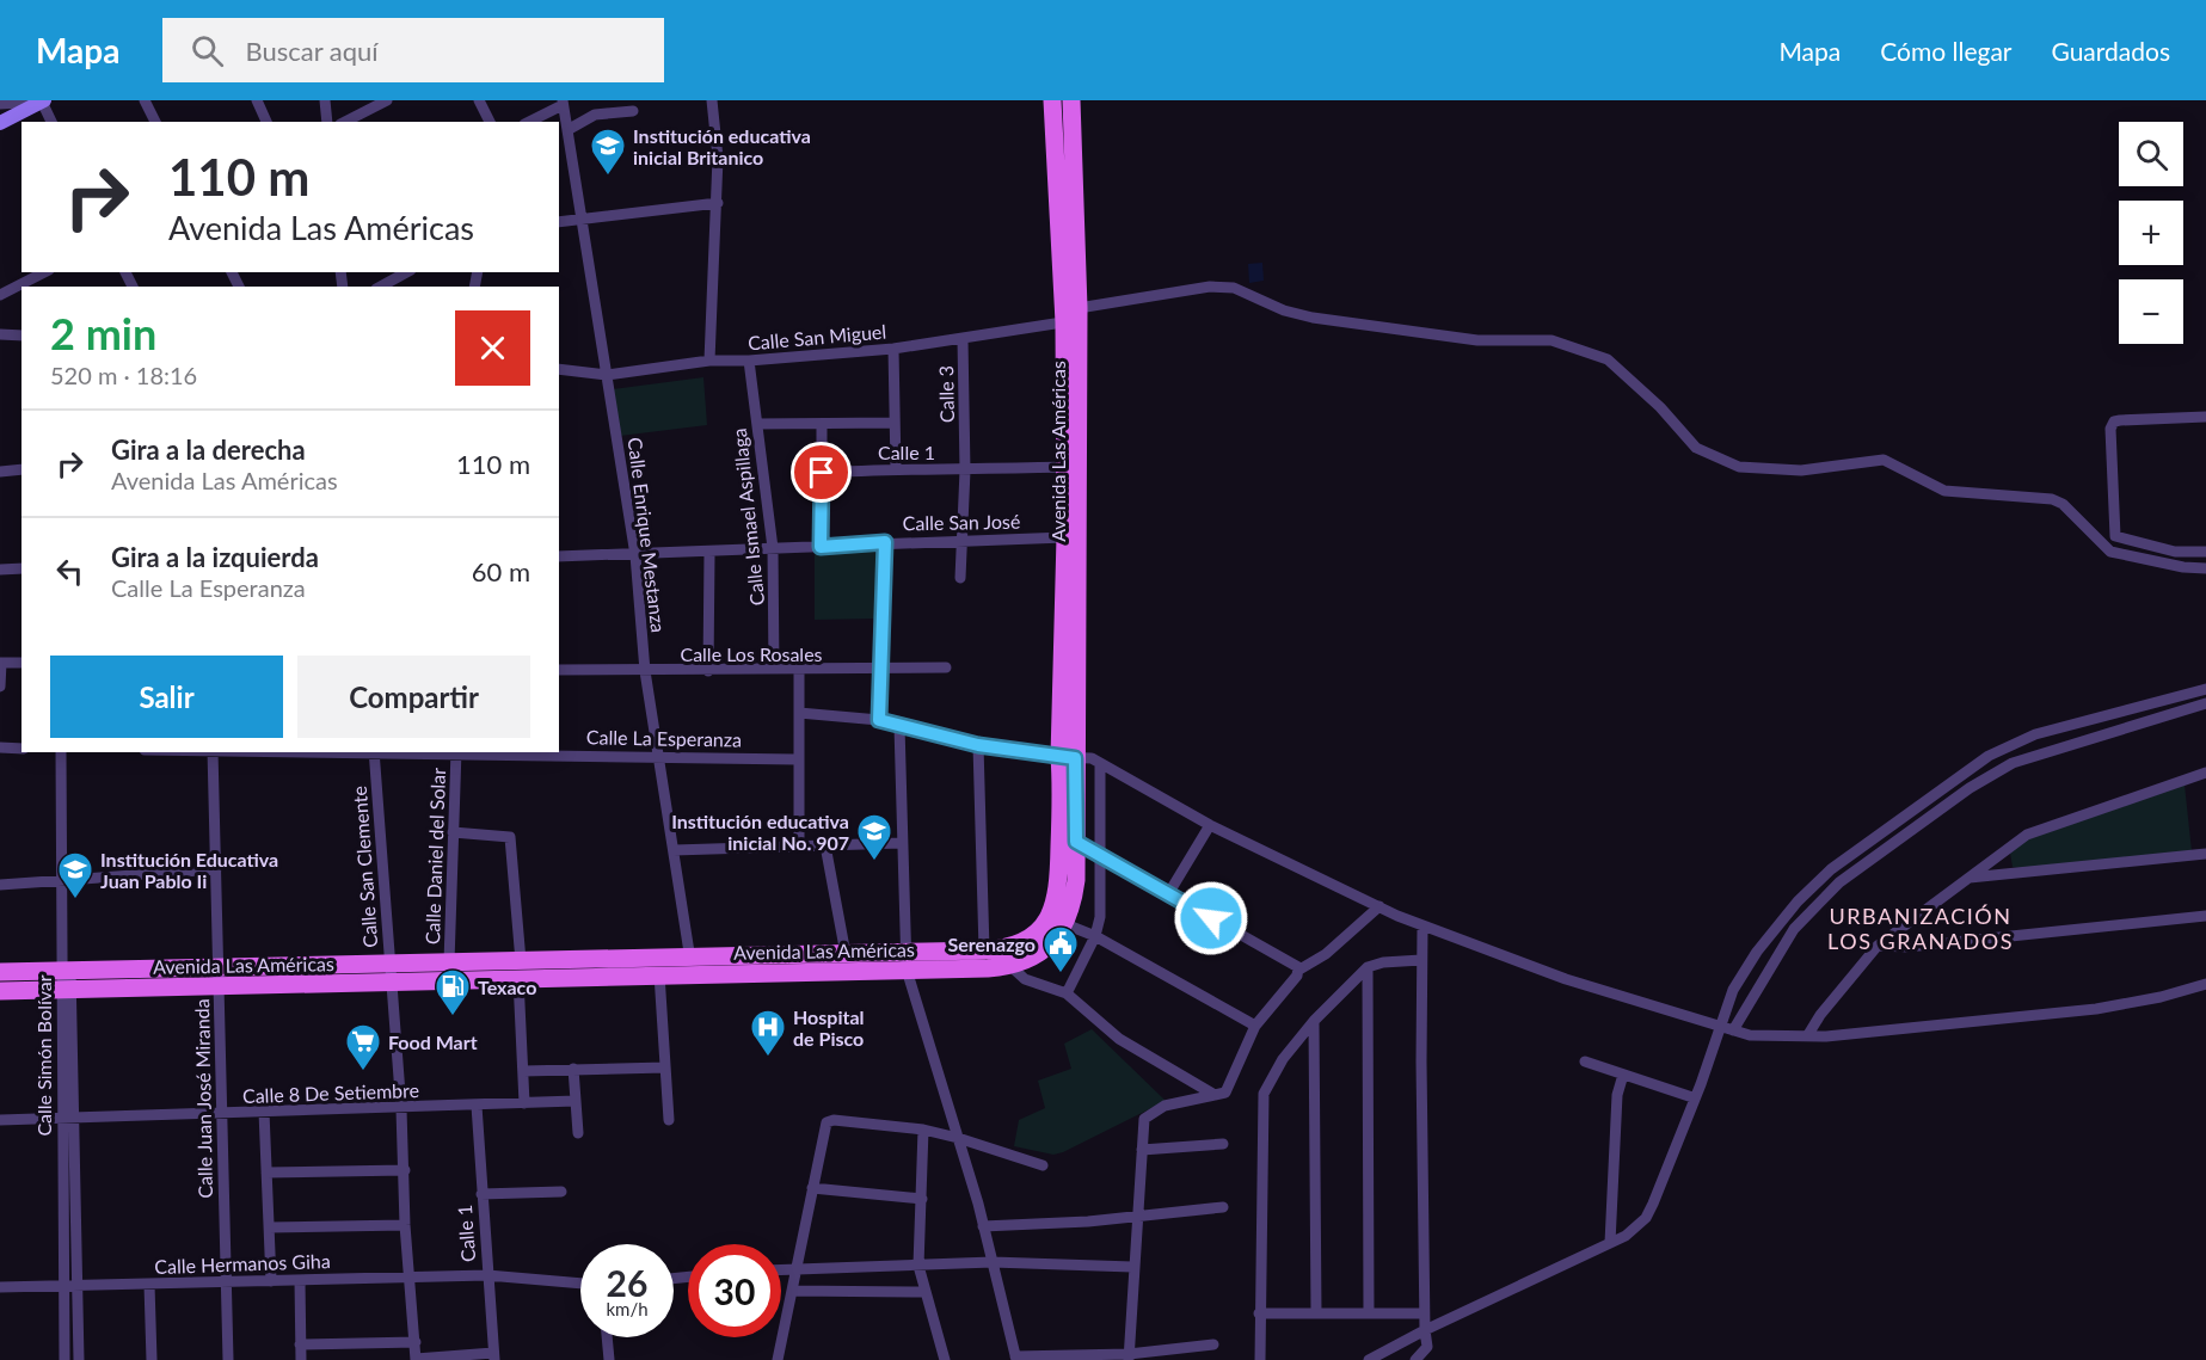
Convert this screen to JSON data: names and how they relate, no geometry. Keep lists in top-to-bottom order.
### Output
{
  "streets": {
    "main road": ["Avenida Las Américas"],
    "street": [
      "Calle San Miguel",
      "Calle 3",
      "Calle 1",
      "Calle Ismael Aspillaga",
      "Calle San José",
      "Calle Enrique Mestanza",
      "Calle Los Rosales",
      "Calle La Esperanza",
      "Calle Daniel del Solar",
      "Calle San Clemente",
      "Calle Simón Bolívar",
      "Calle 8 De Setiembre",
      "Calle Juan José Miranda",
      "Calle Hermanos Giha"
    ]
  },
  "crossings": [
    ["Calle San Miguel", "Calle 3"],
    ["Calle San Miguel", "Avenida Las Américas"],
    ["Calle San Miguel", "Calle Ismael Aspillaga"],
    ["Calle San Miguel", "Calle Enrique Mestanza"],
    ["Calle 3", "Calle 1"],
    ["Calle 3", "Calle San José"],
    ["Calle 1", "Avenida Las Américas"],
    ["Calle 1", "Calle 8 De Setiembre"],
    ["Calle 1", "Calle Hermanos Giha"],
    ["Avenida Las Américas", "Calle San José"],
    ["Avenida Las Américas", "Calle Enrique Mestanza"],
    ["Avenida Las Américas", "Calle Daniel del Solar"],
    ["Avenida Las Américas", "Calle San Clemente"],
    ["Avenida Las Américas", "Calle Simón Bolívar"],
    ["Avenida Las Américas", "Calle Juan José Miranda"],
    ["Calle Ismael Aspillaga", "Calle San José"],
    ["Calle Ismael Aspillaga", "Calle Los Rosales"],
    ["Calle San José", "Calle Enrique Mestanza"],
    ["Calle Enrique Mestanza", "Calle Los Rosales"],
    ["Calle Enrique Mestanza", "Calle La Esperanza"],
    ["Calle La Esperanza", "Calle Daniel del Solar"],
    ["Calle San Clemente", "Calle 8 De Setiembre"],
    ["Calle San Clemente", "Calle Hermanos Giha"],
    ["Calle Simón Bolívar", "Calle 8 De Setiembre"],
    ["Calle Simón Bolívar", "Calle Hermanos Giha"],
    ["Calle 8 De Setiembre", "Calle Juan José Miranda"],
    ["Calle Juan José Miranda", "Calle Hermanos Giha"]
  ],
  "districts": ["URBANIZACIÓN LOS GRANADOS"],
  "places": {
    "school or university": ["Institución educativa inicial Britanico", "Institución educativa inicial No. 907", "Institución Educativa Juan Pablo Ii"],
    "public building": ["Serenazgo"],
    "fuel station": ["Texaco"],
    "hospital": ["Hospital de Pisco"],
    "supermarket": ["Food Mart"]
  },
  "page": {
    "header": "Mapa",
    "search": "Buscar aquí",
    "nav": ["Mapa", "Cómo llegar", "Guardados"],
    "map_buttons": ["+", "−"],
    "turn": ["110 m", "Avenida Las Américas"],
    "heading": ["2 min", "520 m · 18:16"],
    "list": [
      {
        "name": "Gira a la derecha",
        "note": "Avenida Las Américas",
        "value": "110 m"
      },
      {
        "name": "Gira a la izquierda",
        "note": "Calle La Esperanza",
        "value": "60 m"
      }
    ],
    "buttons": ["Salir", "Compartir"],
    "speed": "26 km/h",
    "limit": "30"
  }
}
